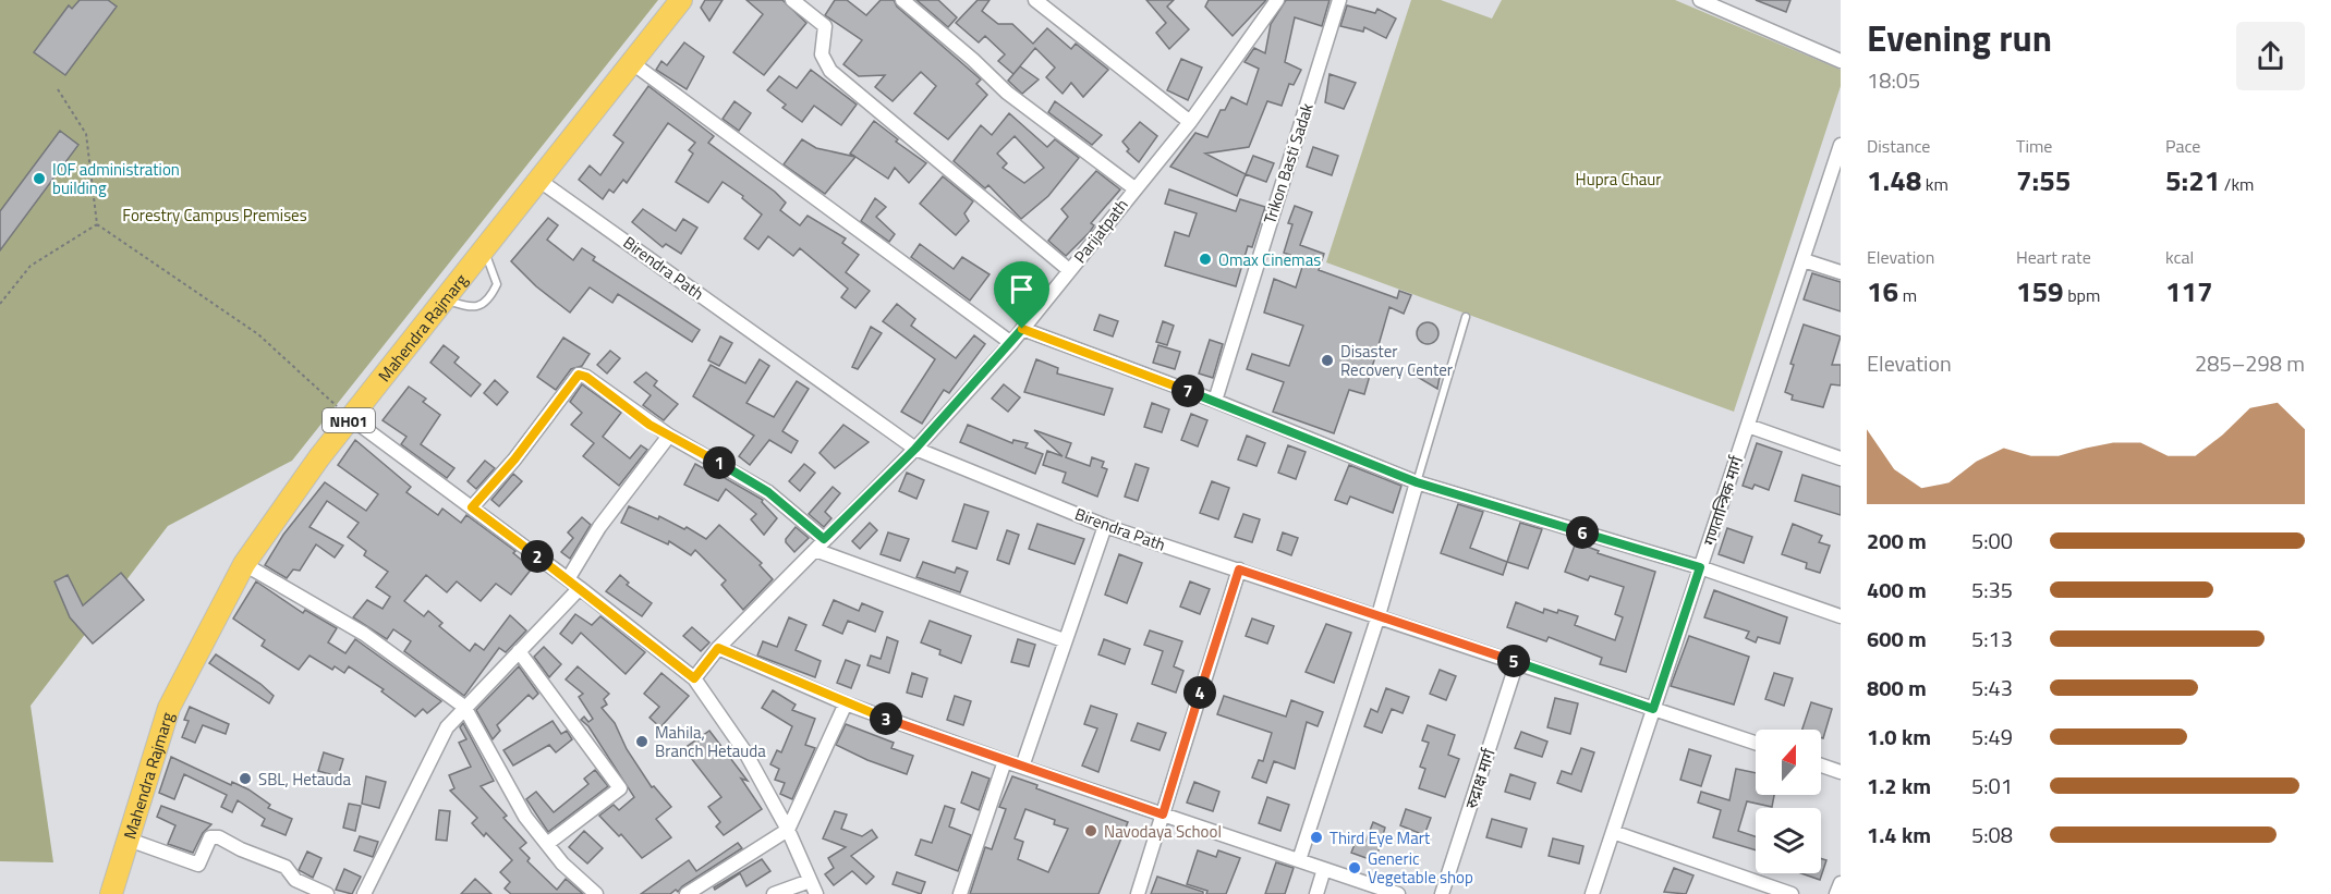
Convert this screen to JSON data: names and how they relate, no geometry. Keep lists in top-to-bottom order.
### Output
{
  "streets": {
    "highway": ["Mahendra Rajmarg", "NH01"],
    "street": [
      "Trikon Basti Sadak",
      "Parijatpath",
      "Birendra Path",
      "गणतान्त्रिक मार्ग",
      "रुद्राक्ष मार्ग"
    ]
  },
  "crossings": [
    ["Parijatpath", "Birendra Path"],
    ["Birendra Path", "Mahendra Rajmarg"],
    ["Birendra Path", "गणतान्त्रिक मार्ग"],
    ["Birendra Path", "रुद्राक्ष मार्ग"]
  ],
  "parks": ["Hupra Chaur", "Forestry Campus Premises"],
  "places": [
    "IOF administration building",
    "Omax Cinemas",
    "Disaster Recovery Center",
    "Mahila, Branch Hetauda",
    "SBL, Hetauda",
    "Navodaya School",
    "Third Eye Mart",
    "Generic Vegetable shop"
  ],
  "north": "top",
  "page": {
    "heading": ["Evening run", "18:05"],
    "stats": [
      ["Distance", "1.48 km"],
      ["Time", "7:55"],
      ["Pace", "5:21 /km"],
      ["Elevation", "16 m"],
      ["Heart rate", "159 bpm"],
      ["kcal", "117"]
    ],
    "chart": ["Elevation", "285–298 m"],
    "pins": [
      "7",
      "1",
      "6",
      "2",
      "5",
      "4",
      "3"
    ],
    "list": [
      {
        "name": "200 m",
        "note": "5:00"
      },
      {
        "name": "400 m",
        "note": "5:35"
      },
      {
        "name": "600 m",
        "note": "5:13"
      },
      {
        "name": "800 m",
        "note": "5:43"
      },
      {
        "name": "1.0 km",
        "note": "5:49"
      },
      {
        "name": "1.2 km",
        "note": "5:01"
      },
      {
        "name": "1.4 km",
        "note": "5:08"
      }
    ]
  }
}
